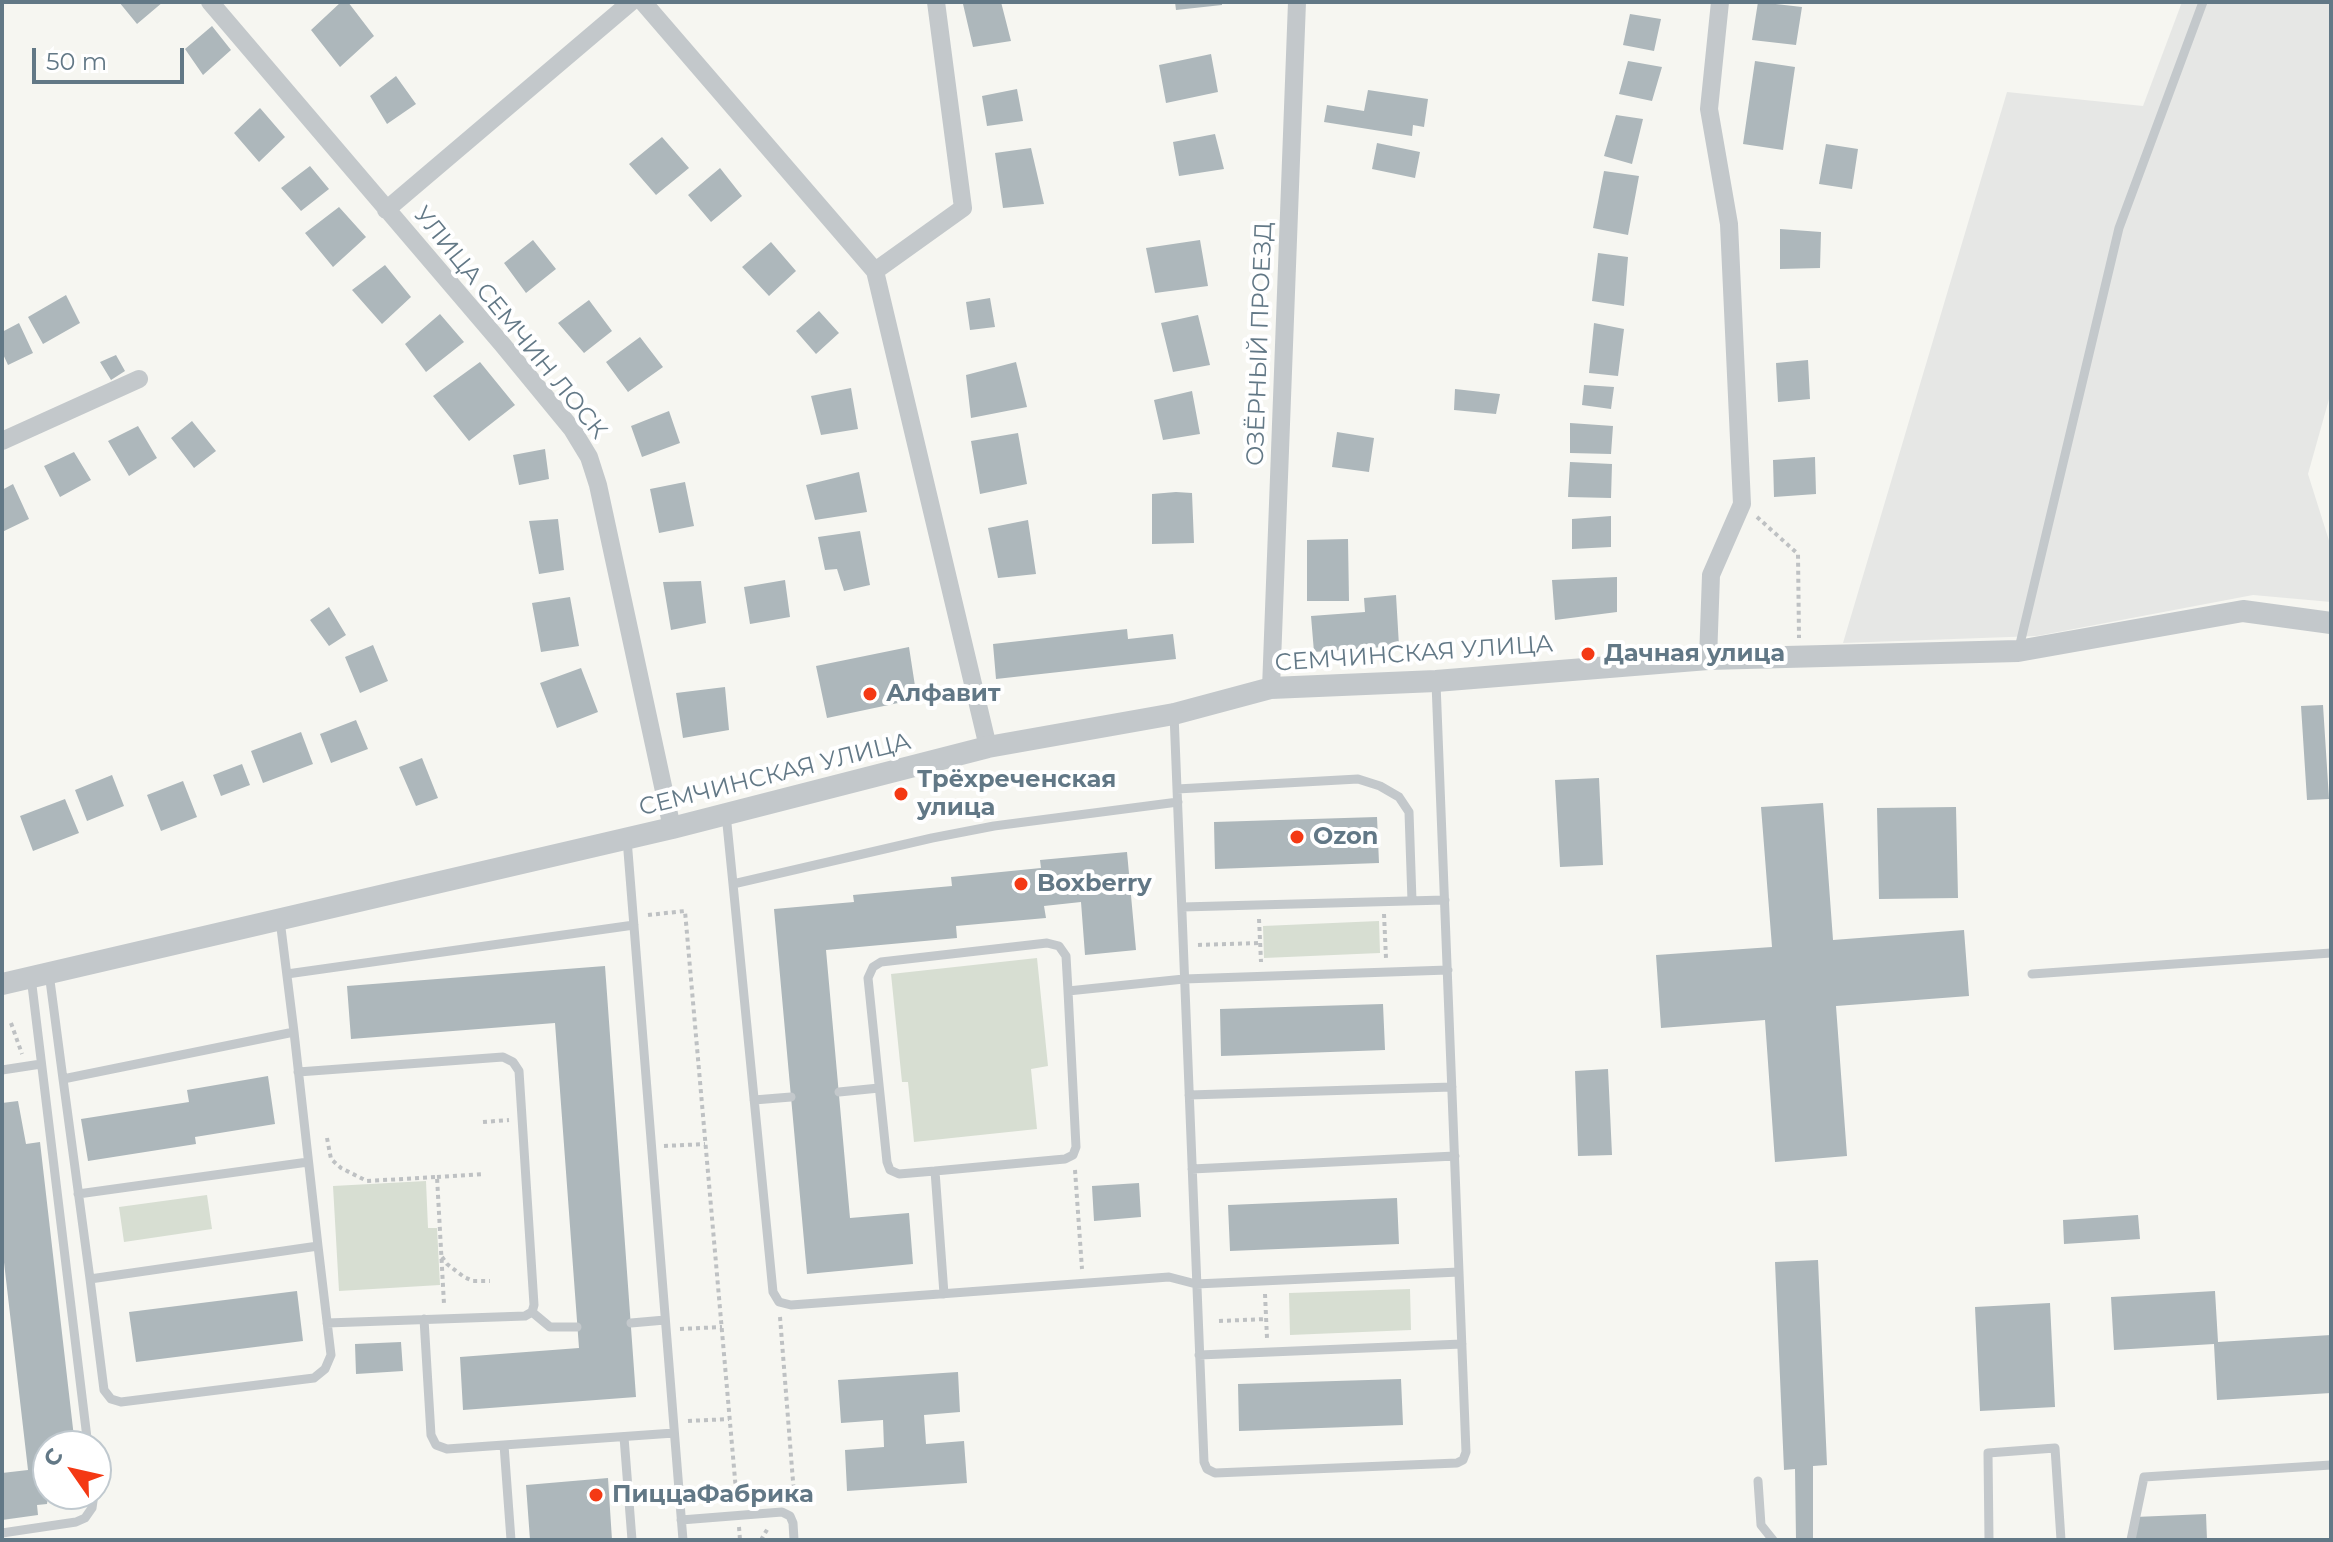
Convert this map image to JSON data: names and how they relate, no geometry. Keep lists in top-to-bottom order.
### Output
{
  "streets": {
    "street": ["УЛИЦА СЕМЧИН ЛОСК", "ОЗЁРНЫЙ ПРОЕЗД", "СЕМЧИНСКАЯ УЛИЦА"]
  },
  "crossings": [
    ["УЛИЦА СЕМЧИН ЛОСК", "СЕМЧИНСКАЯ УЛИЦА"],
    ["ОЗЁРНЫЙ ПРОЕЗД", "СЕМЧИНСКАЯ УЛИЦА"]
  ],
  "places": [
    "Дачная улица",
    "Алфавит",
    "Трёхреченская улица",
    "Ozon",
    "Boxberry",
    "ПиццаФабрика"
  ],
  "scale_bar": "50 m",
  "north": "top left"
}
